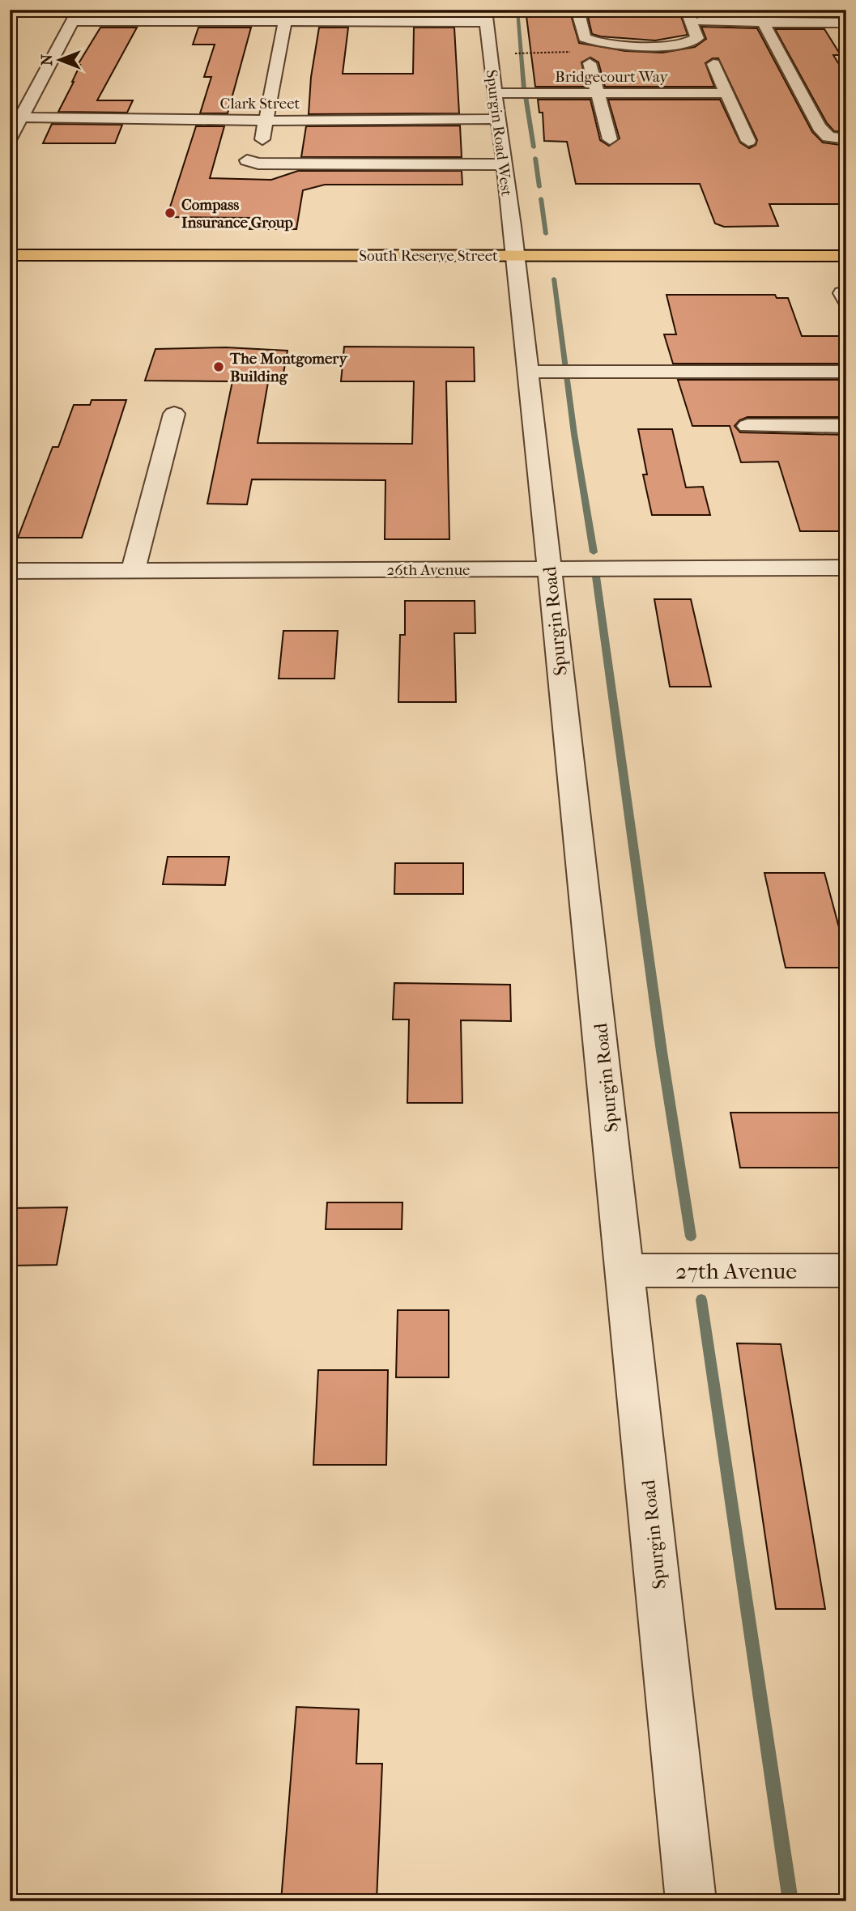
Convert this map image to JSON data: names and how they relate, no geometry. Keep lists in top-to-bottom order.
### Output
{
  "streets": {
    "highway": ["South Reserve Street"],
    "street": [
      "Bridgecourt Way",
      "Clark Street",
      "Spurgin Road West",
      "26th Avenue",
      "Spurgin Road",
      "27th Avenue"
    ]
  },
  "crossings": [
    ["Bridgecourt Way", "Spurgin Road West"],
    ["Clark Street", "Spurgin Road West"],
    ["Spurgin Road West", "South Reserve Street"],
    ["Spurgin Road West", "Spurgin Road"],
    ["South Reserve Street", "Spurgin Road"],
    ["26th Avenue", "Spurgin Road"],
    ["Spurgin Road", "27th Avenue"]
  ],
  "places": ["Compass Insurance Group", "The Montgomery Building"],
  "north": "left"
}
